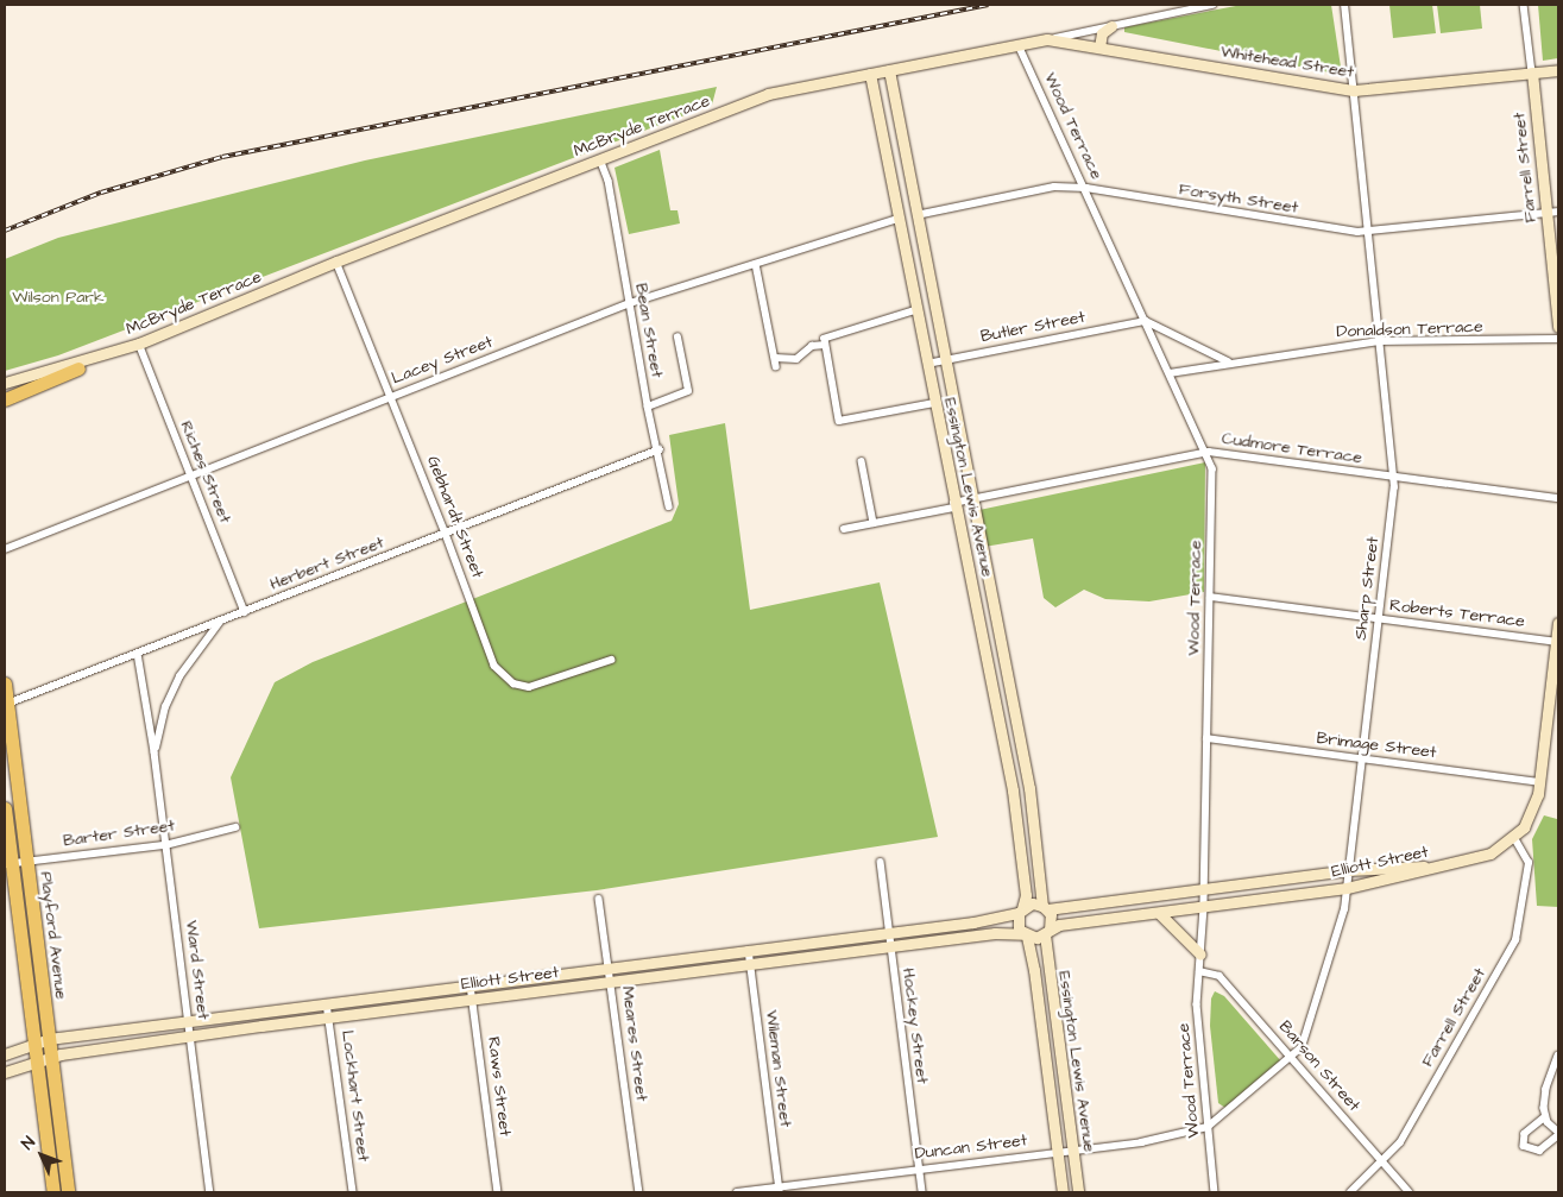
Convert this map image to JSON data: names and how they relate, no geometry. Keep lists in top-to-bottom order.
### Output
{
  "streets": {
    "highway": ["Playford Avenue"],
    "main road": [
      "Whitehead Street",
      "McBryde Terrace",
      "Farrell Street",
      "Essington Lewis Avenue",
      "Elliott Street"
    ],
    "street": [
      "Wood Terrace",
      "Forsyth Street",
      "Butler Street",
      "Donaldson Terrace",
      "Bean Street",
      "Lacey Street",
      "Cudmore Terrace",
      "Riches Street",
      "Gebhardt Street",
      "Herbert Street",
      "Sharp Street",
      "Roberts Terrace",
      "Brimage Street",
      "Barter Street",
      "Ward Street",
      "Hockey Street",
      "Meares Street",
      "Barson Street",
      "Wileman Street",
      "Raws Street",
      "Lockhart Street",
      "Duncan Street"
    ]
  },
  "crossings": [
    ["Whitehead Street", "McBryde Terrace"],
    ["Whitehead Street", "Farrell Street"],
    ["Whitehead Street", "Sharp Street"],
    ["McBryde Terrace", "Wood Terrace"],
    ["McBryde Terrace", "Bean Street"],
    ["McBryde Terrace", "Riches Street"],
    ["McBryde Terrace", "Essington Lewis Avenue"],
    ["McBryde Terrace", "Gebhardt Street"],
    ["Wood Terrace", "Forsyth Street"],
    ["Wood Terrace", "Butler Street"],
    ["Wood Terrace", "Donaldson Terrace"],
    ["Wood Terrace", "Cudmore Terrace"],
    ["Wood Terrace", "Sharp Street"],
    ["Wood Terrace", "Roberts Terrace"],
    ["Wood Terrace", "Brimage Street"],
    ["Wood Terrace", "Elliott Street"],
    ["Wood Terrace", "Barson Street"],
    ["Wood Terrace", "Duncan Street"],
    ["Farrell Street", "Forsyth Street"],
    ["Farrell Street", "Barson Street"],
    ["Forsyth Street", "Essington Lewis Avenue"],
    ["Forsyth Street", "Sharp Street"],
    ["Butler Street", "Essington Lewis Avenue"],
    ["Donaldson Terrace", "Sharp Street"],
    ["Bean Street", "Lacey Street"],
    ["Bean Street", "Herbert Street"],
    ["Lacey Street", "Riches Street"],
    ["Lacey Street", "Essington Lewis Avenue"],
    ["Lacey Street", "Gebhardt Street"],
    ["Cudmore Terrace", "Essington Lewis Avenue"],
    ["Cudmore Terrace", "Sharp Street"],
    ["Riches Street", "Herbert Street"],
    ["Essington Lewis Avenue", "Elliott Street"],
    ["Essington Lewis Avenue", "Duncan Street"],
    ["Gebhardt Street", "Herbert Street"],
    ["Herbert Street", "Playford Avenue"],
    ["Herbert Street", "Ward Street"],
    ["Sharp Street", "Roberts Terrace"],
    ["Sharp Street", "Brimage Street"],
    ["Sharp Street", "Elliott Street"],
    ["Sharp Street", "Barson Street"],
    ["Sharp Street", "Duncan Street"],
    ["Barter Street", "Playford Avenue"],
    ["Barter Street", "Ward Street"],
    ["Elliott Street", "Playford Avenue"],
    ["Elliott Street", "Ward Street"],
    ["Elliott Street", "Hockey Street"],
    ["Elliott Street", "Meares Street"],
    ["Elliott Street", "Wileman Street"],
    ["Elliott Street", "Raws Street"],
    ["Elliott Street", "Lockhart Street"],
    ["Hockey Street", "Duncan Street"],
    ["Wileman Street", "Duncan Street"]
  ],
  "parks": ["Wilson Park"],
  "north": "top left"
}
